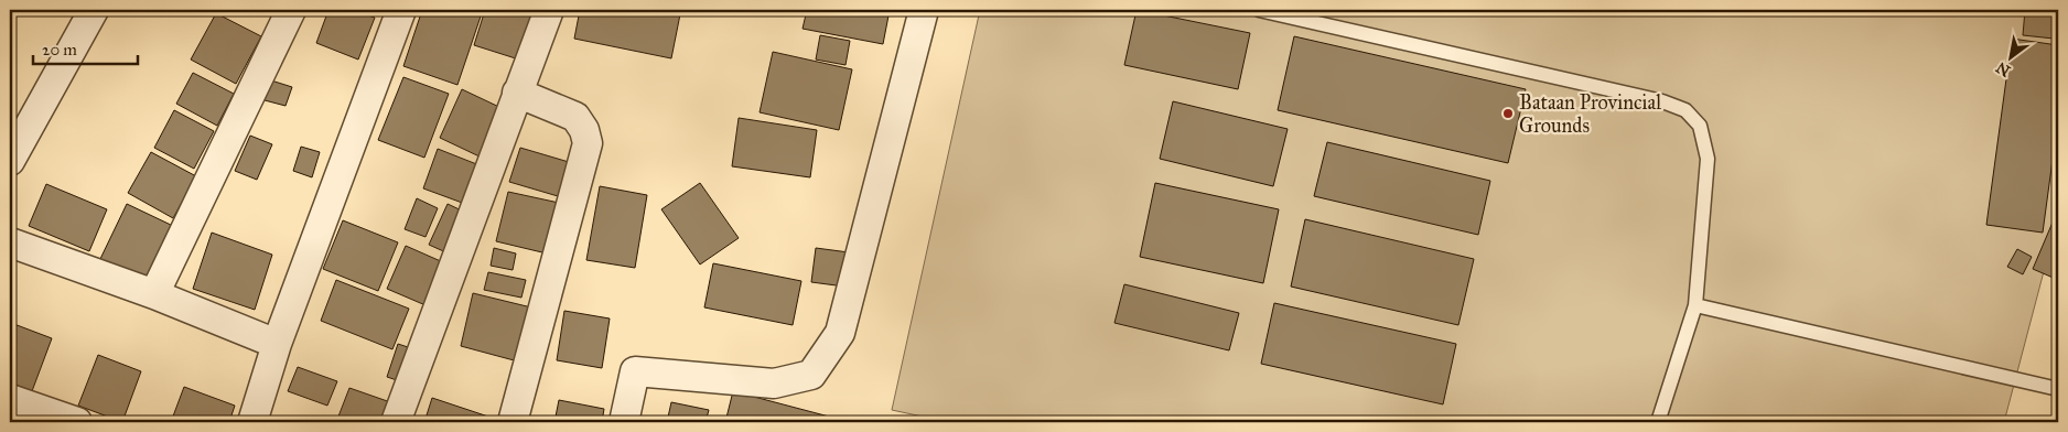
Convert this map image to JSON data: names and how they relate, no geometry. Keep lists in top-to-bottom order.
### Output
{
  "places": ["Bataan Provincial Grounds"],
  "scale_bar": "20 m",
  "north": "bottom left"
}
